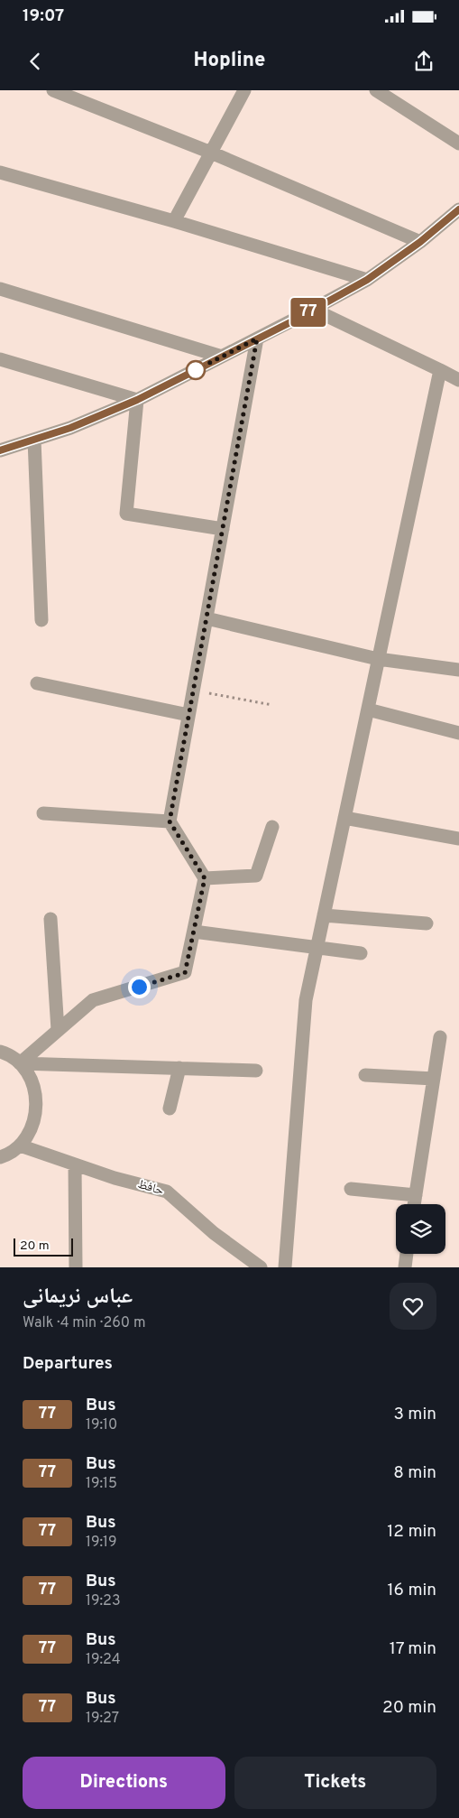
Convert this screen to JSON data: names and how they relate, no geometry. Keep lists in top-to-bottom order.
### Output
{
  "streets": {
    "street": ["حافظ"]
  },
  "lines": ["bus line 77"],
  "scale_bar": "20 m",
  "page": {
    "status": "19:07",
    "header": "Hopline",
    "on_map": "77",
    "scale": "20 m",
    "heading": [
      ["عباس نریمانی", "Walk · 4 min · 260 m"],
      "Departures"
    ],
    "list": [
      {
        "mark": "77",
        "name": "Bus",
        "note": "19:10",
        "value": "3 min"
      },
      {
        "mark": "77",
        "name": "Bus",
        "note": "19:15",
        "value": "8 min"
      },
      {
        "mark": "77",
        "name": "Bus",
        "note": "19:19",
        "value": "12 min"
      },
      {
        "mark": "77",
        "name": "Bus",
        "note": "19:23",
        "value": "16 min"
      },
      {
        "mark": "77",
        "name": "Bus",
        "note": "19:24",
        "value": "17 min"
      },
      {
        "mark": "77",
        "name": "Bus",
        "note": "19:27",
        "value": "20 min"
      }
    ],
    "buttons": ["Directions", "Tickets"]
  }
}
